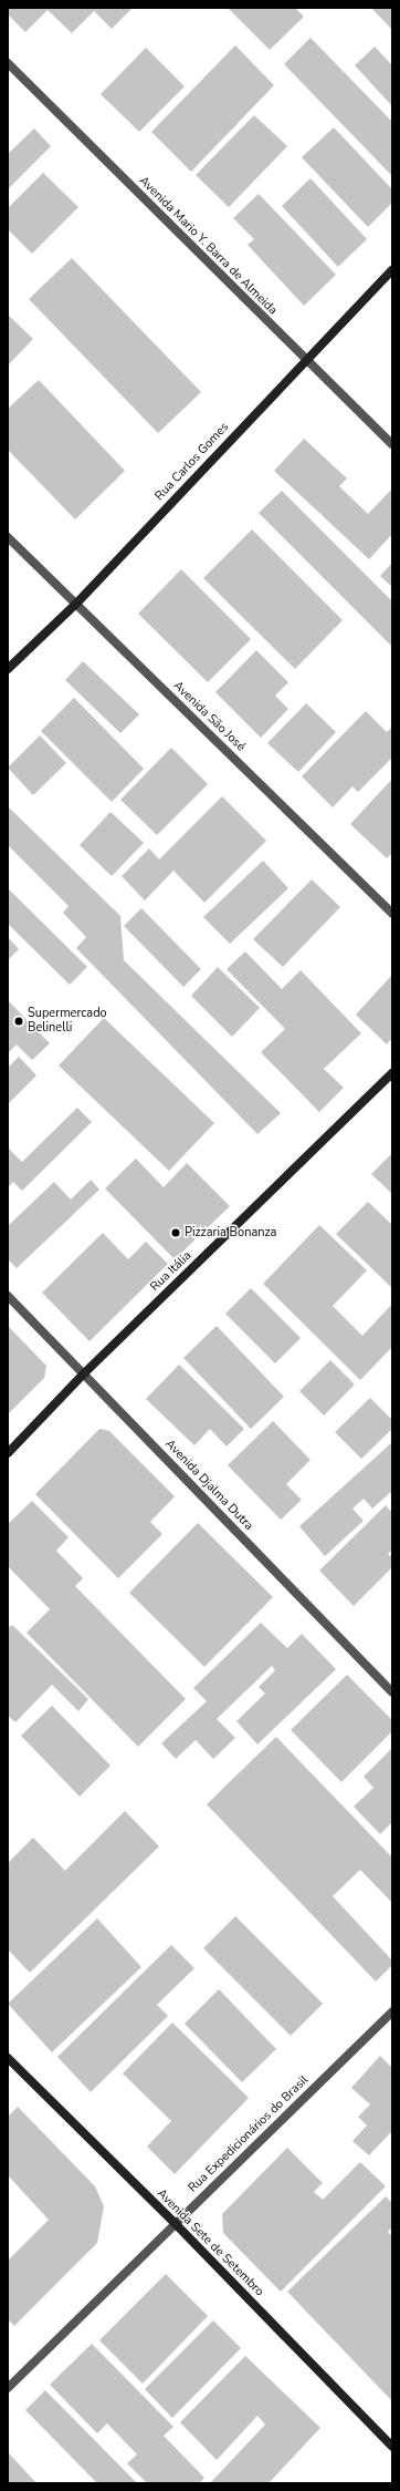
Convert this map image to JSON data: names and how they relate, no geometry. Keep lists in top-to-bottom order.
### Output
{
  "streets": {
    "street": [
      "Avenida Mario Y. Barra de Almeida",
      "Rua Carlos Gomes",
      "Avenida São José",
      "Rua Itália",
      "Avenida Djalma Dutra",
      "Rua Expedicionários do Brasil",
      "Avenida Sete de Setembro"
    ]
  },
  "crossings": [
    ["Avenida Mario Y. Barra de Almeida", "Rua Carlos Gomes"],
    ["Rua Carlos Gomes", "Avenida São José"],
    ["Rua Itália", "Avenida Djalma Dutra"],
    ["Rua Expedicionários do Brasil", "Avenida Sete de Setembro"]
  ],
  "places": ["Supermercado Belinelli", "Pizzaria Bonanza"]
}
